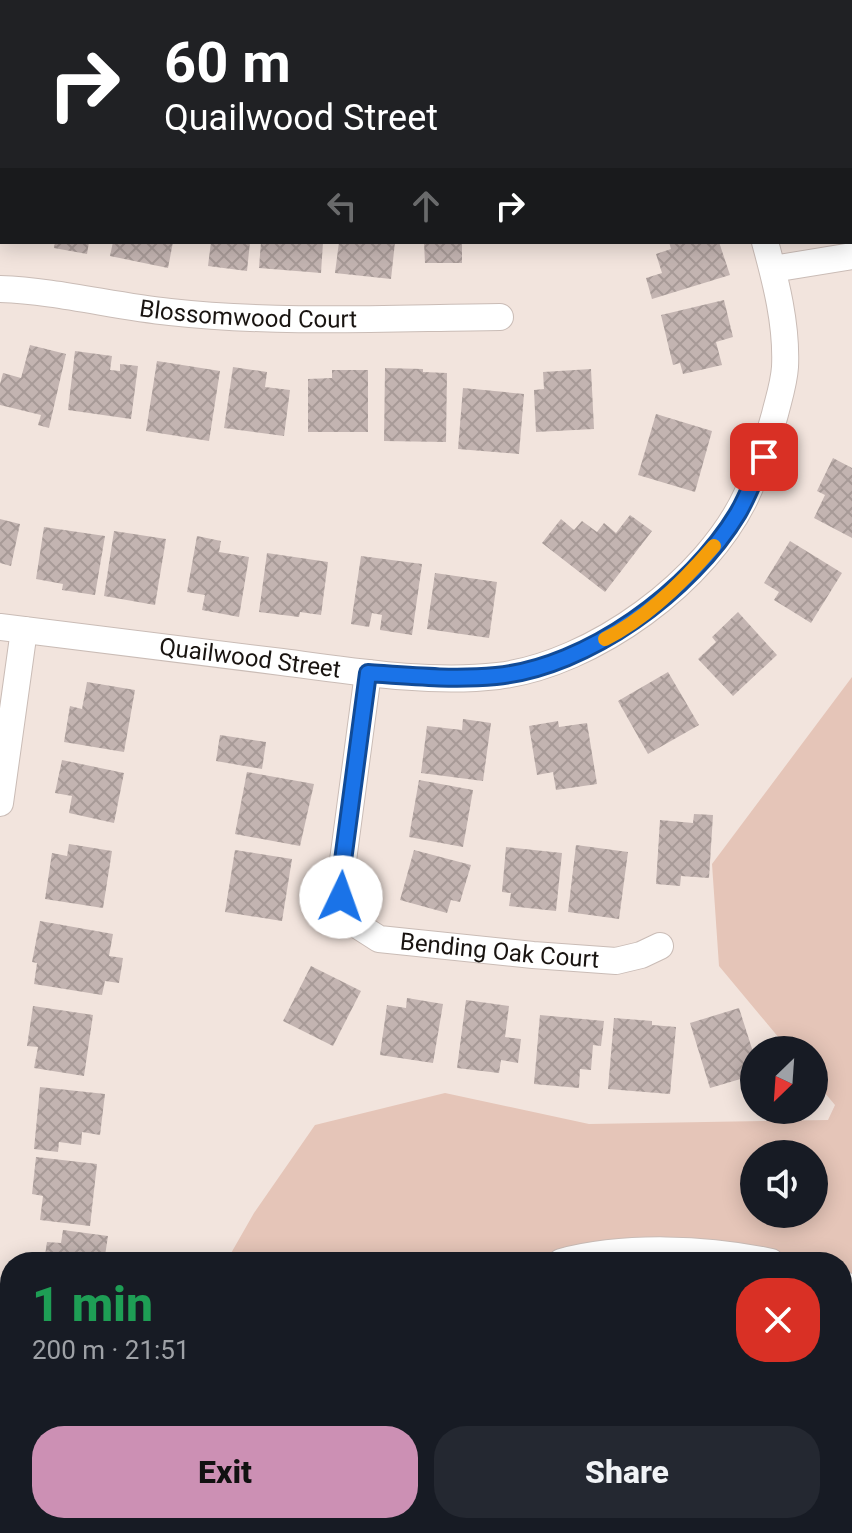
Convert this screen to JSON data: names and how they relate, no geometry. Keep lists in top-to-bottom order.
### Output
{
  "streets": {
    "street": ["Blossomwood Court", "Quailwood Street", "Bending Oak Court"]
  },
  "crossings": [
    ["Quailwood Street", "Bending Oak Court"]
  ],
  "north": "bottom left",
  "page": {
    "turn": ["60 m", "Quailwood Street"],
    "heading": ["1 min", "200 m · 21:51"],
    "buttons": ["Exit", "Share"]
  }
}
